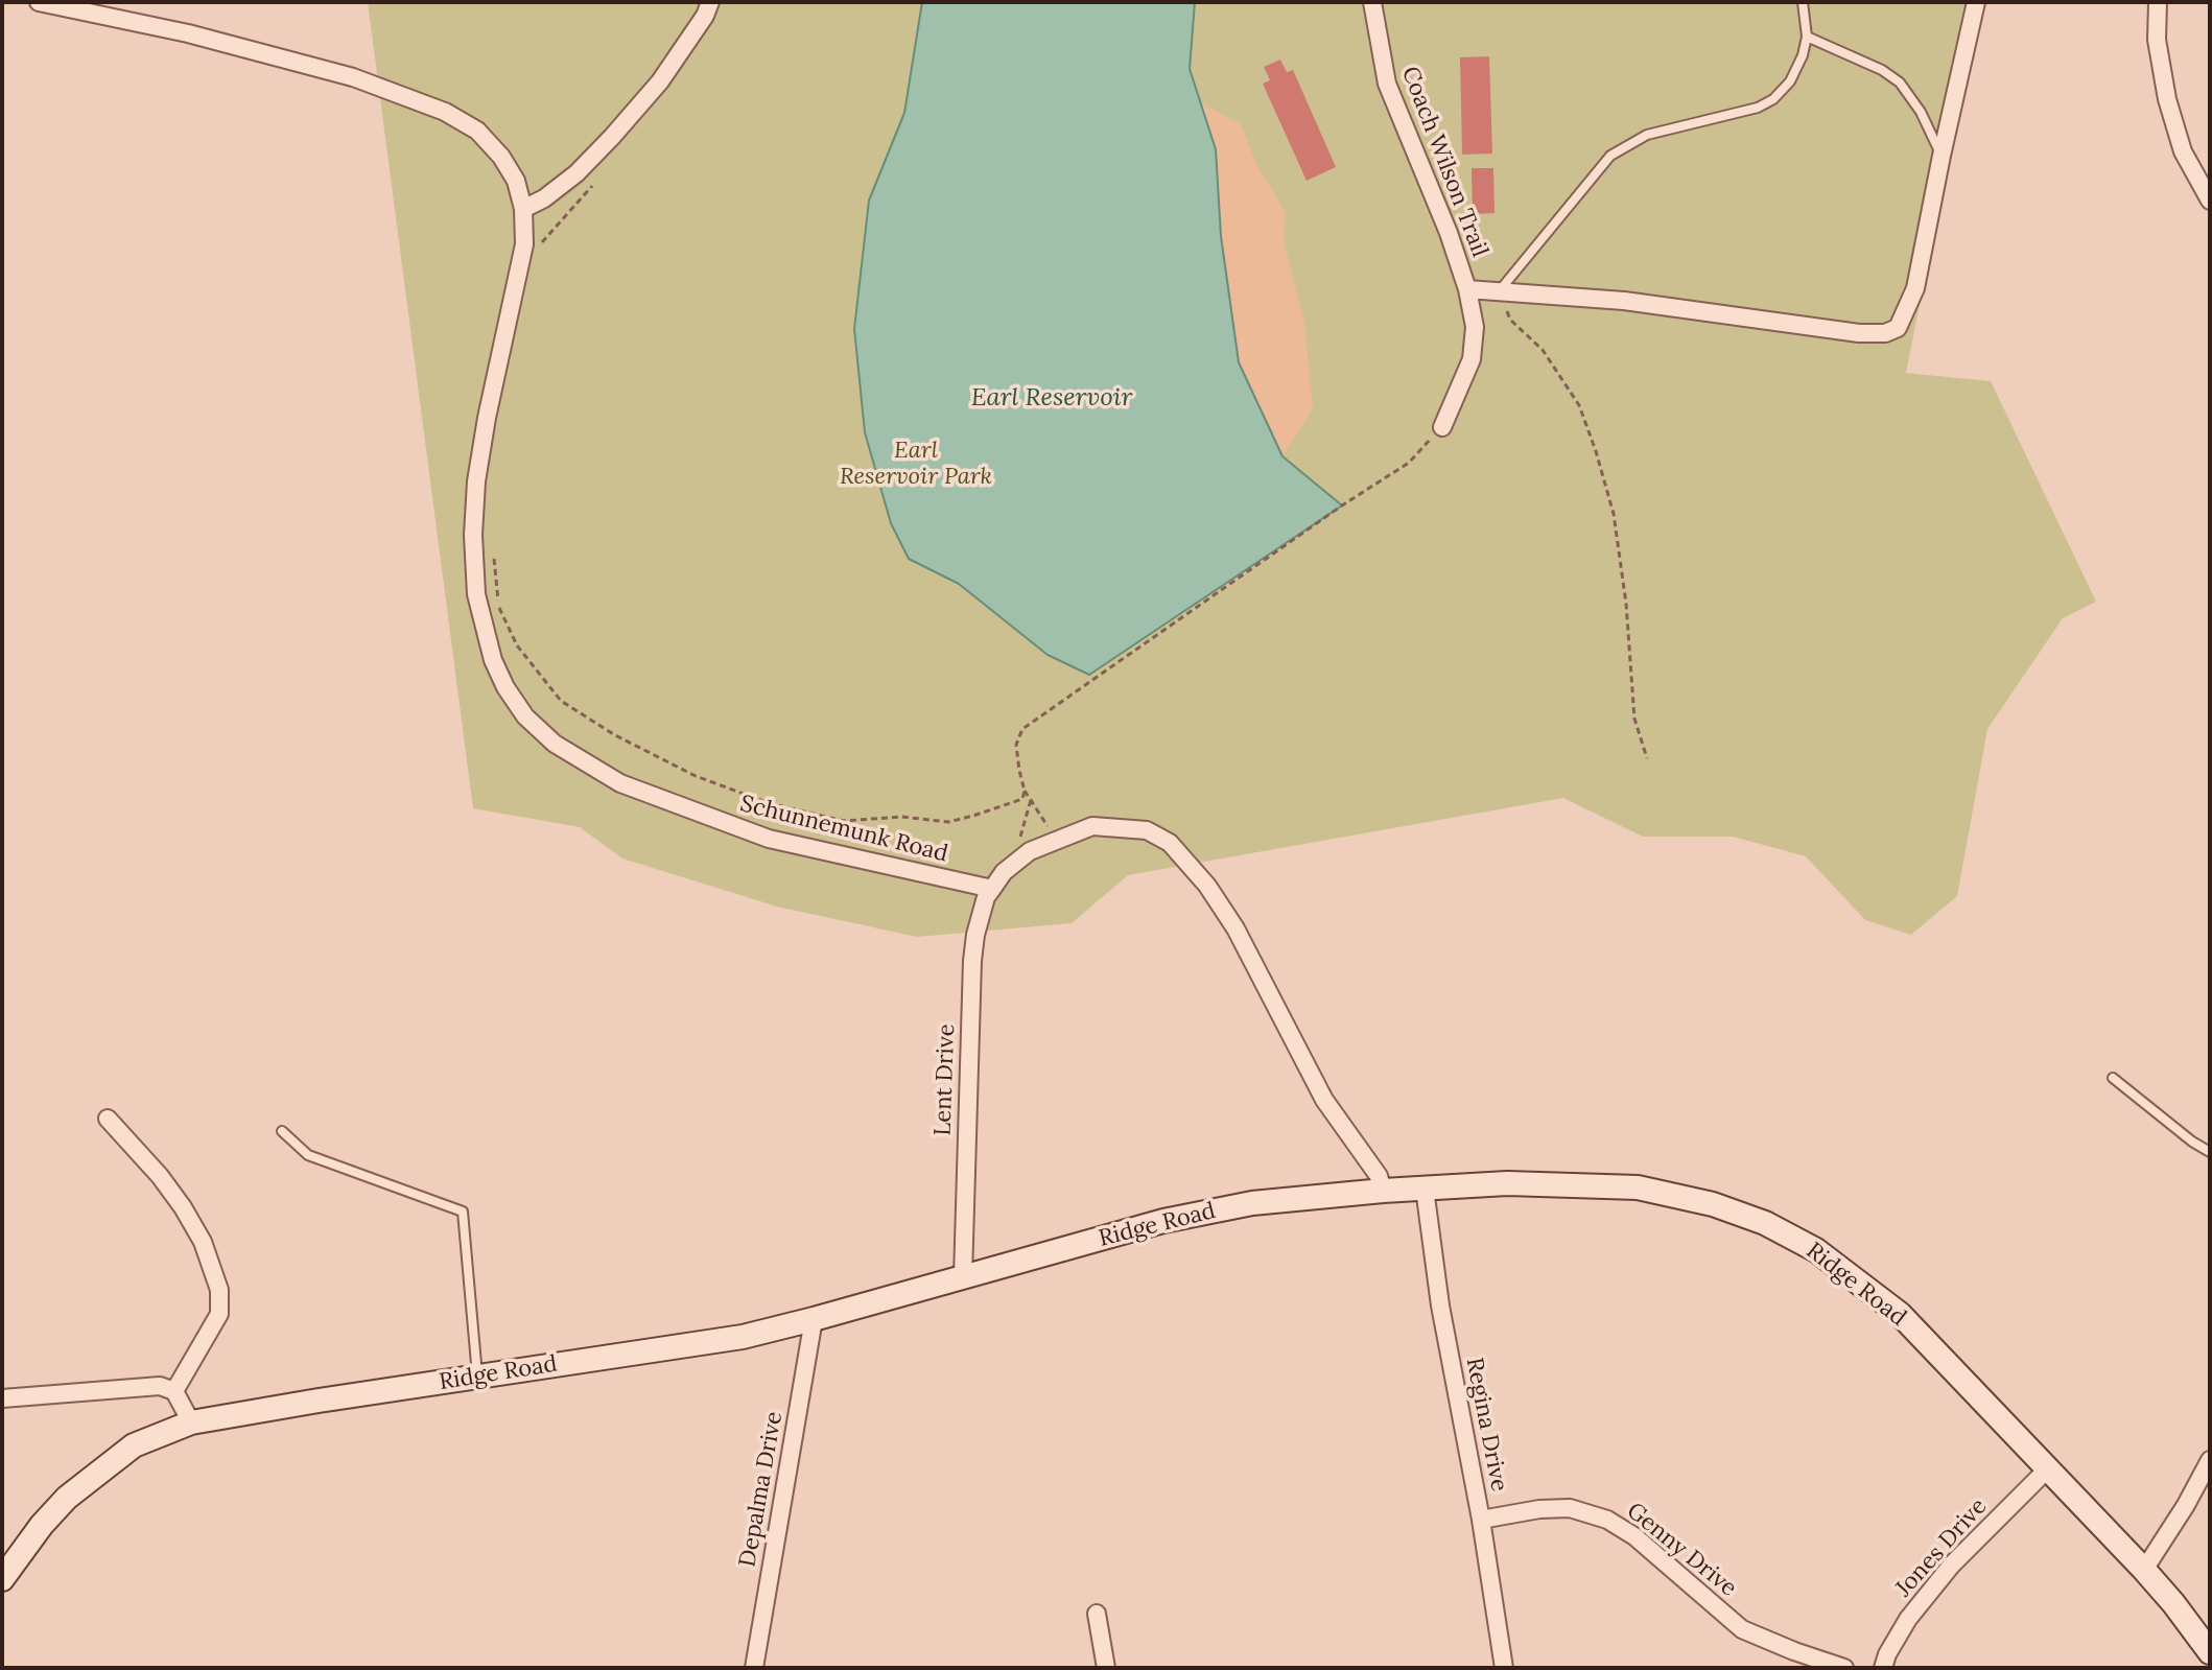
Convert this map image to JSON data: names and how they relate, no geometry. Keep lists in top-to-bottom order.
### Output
{
  "streets": {
    "street": [
      "Coach Wilson Trail",
      "Schunnemunk Road",
      "Lent Drive",
      "Ridge Road",
      "Regina Drive",
      "Depalma Drive",
      "Jones Drive",
      "Genny Drive"
    ]
  },
  "crossings": [
    ["Schunnemunk Road", "Lent Drive"],
    ["Lent Drive", "Ridge Road"],
    ["Ridge Road", "Regina Drive"],
    ["Ridge Road", "Depalma Drive"],
    ["Ridge Road", "Jones Drive"],
    ["Regina Drive", "Genny Drive"]
  ],
  "water": ["Earl Reservoir"],
  "parks": ["Earl Reservoir Park"]
}
